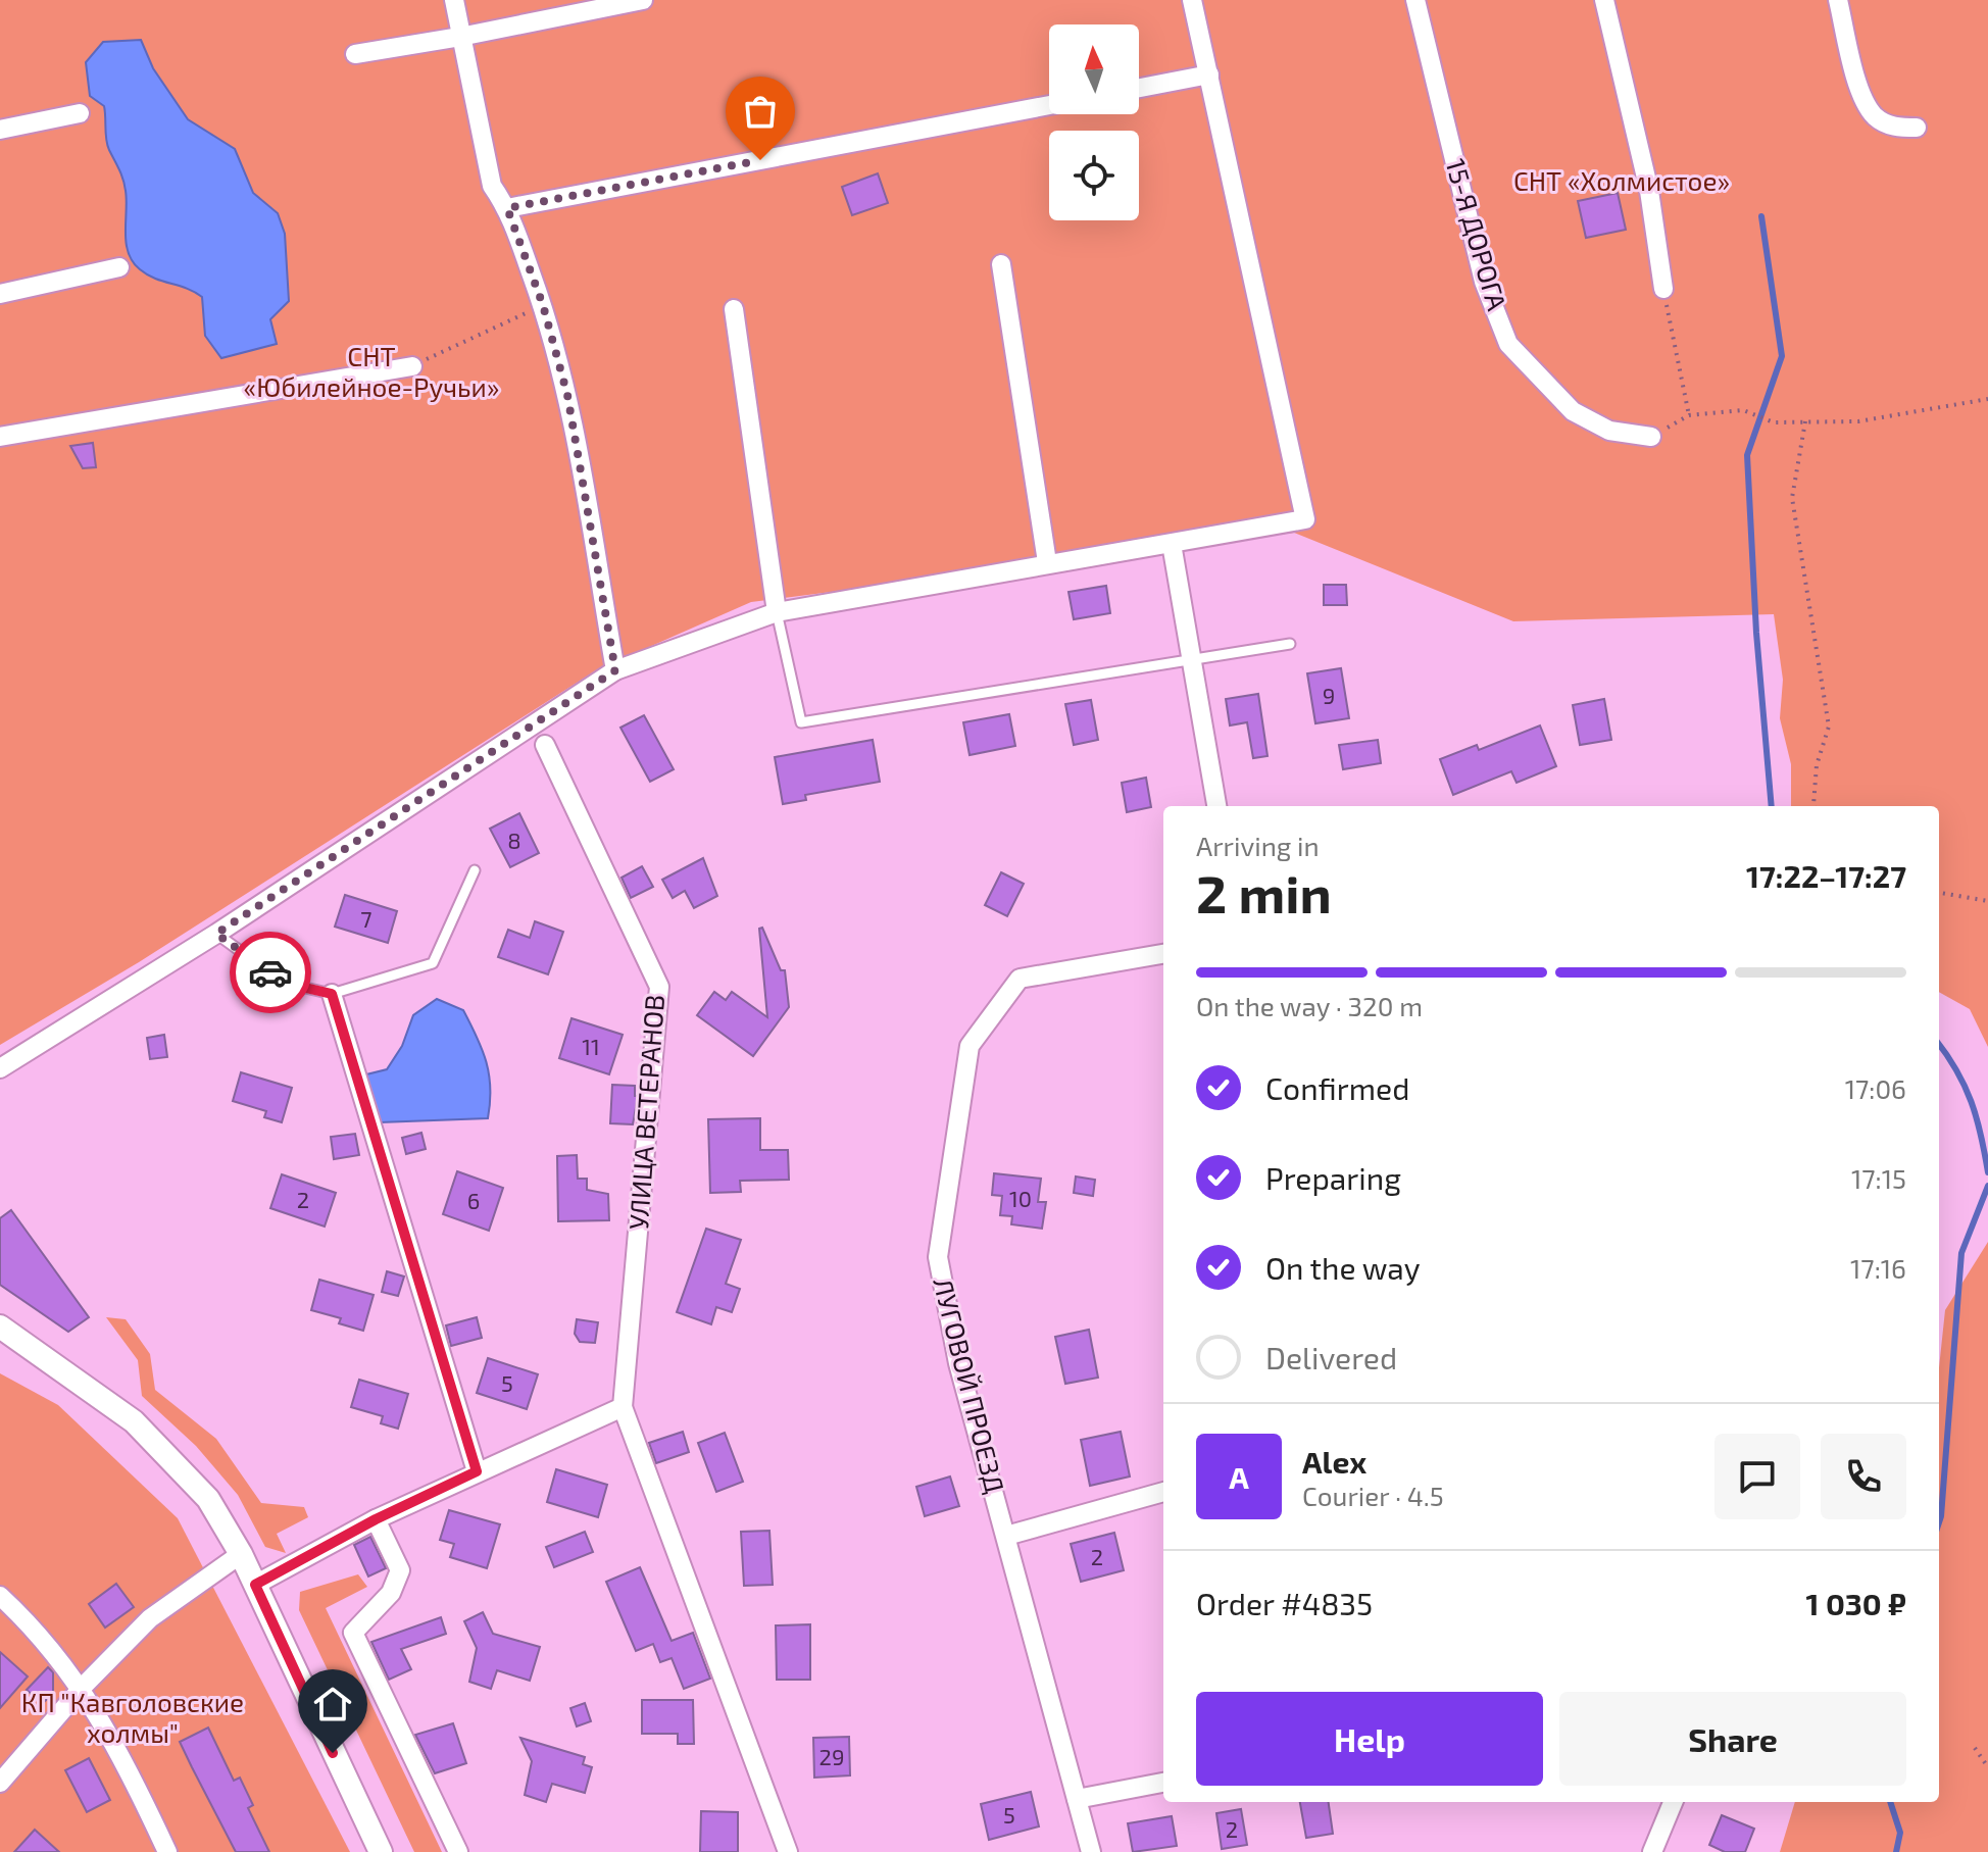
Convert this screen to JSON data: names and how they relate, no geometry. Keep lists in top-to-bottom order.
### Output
{
  "streets": {
    "street": ["15-Я ДОРОГА", "УЛИЦА ВЕТЕРАНОВ", "ЛУГОВОЙ ПРОЕЗД"]
  },
  "parks": ["СНТ «Холмистое»", "СНТ «Юбилейное-Ручьи»", "КП \"Кавголовские холмы\""],
  "house_numbers": [
    "9",
    "8",
    "7",
    "11",
    "10",
    "2",
    "6",
    "5",
    "2",
    "29",
    "5",
    "2"
  ],
  "north": "top",
  "page": {
    "heading": ["2 min", "Arriving in", "17:22–17:27"],
    "panel": [
      "Alex",
      "Courier · 4.5",
      "Order #4835",
      "1 030 ₽"
    ],
    "bar": "On the way · 320 m",
    "list": [
      ["Confirmed", "17:06"],
      ["Preparing", "17:15"],
      ["On the way", "17:16"],
      "Delivered"
    ],
    "round": "A",
    "buttons": ["Help", "Share"]
  }
}
